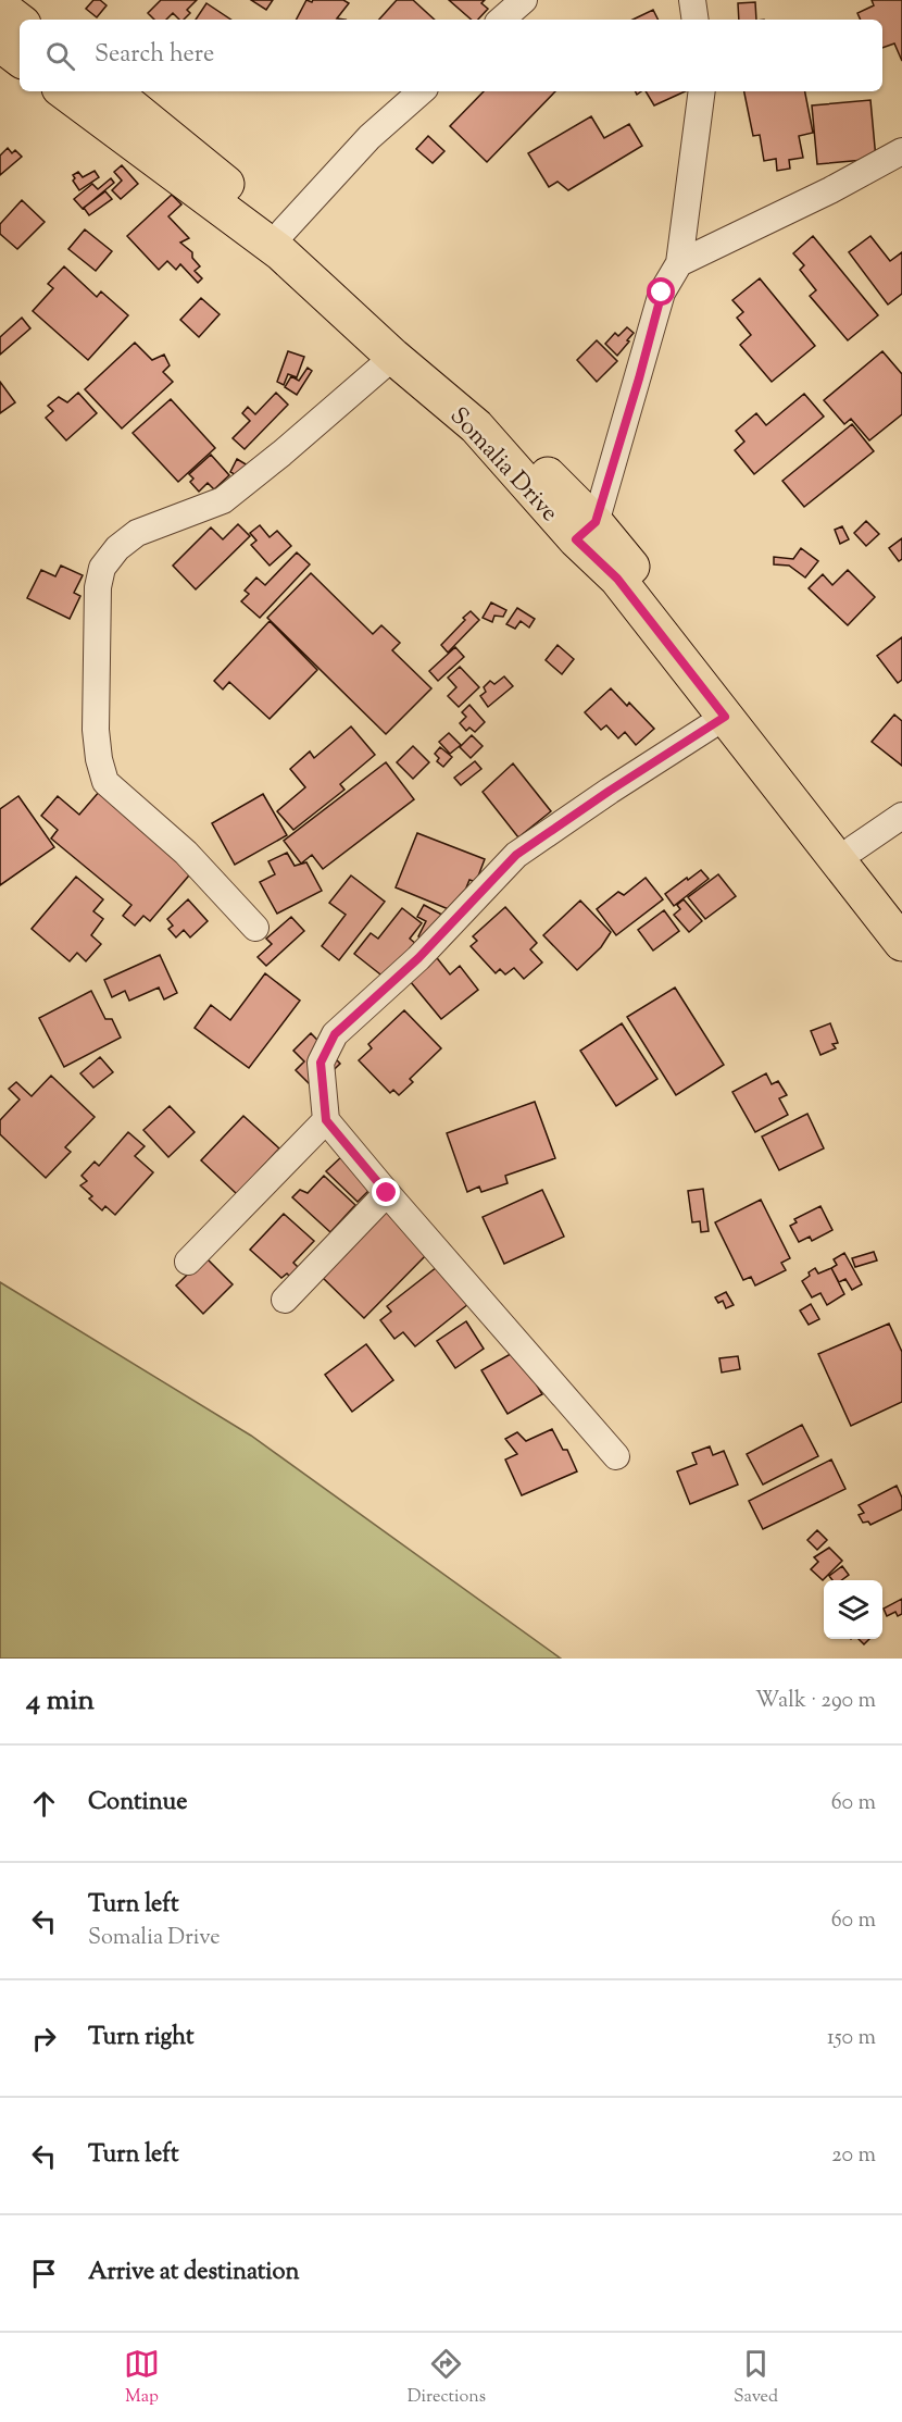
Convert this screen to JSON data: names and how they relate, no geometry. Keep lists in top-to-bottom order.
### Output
{
  "streets": {
    "main road": ["Somalia Drive"]
  },
  "page": {
    "search": "Search here",
    "heading": ["4 min", "Walk · 290 m"],
    "list": [
      ["Continue", "60 m"],
      ["Turn left", "Somalia Drive", "60 m"],
      ["Turn right", "150 m"],
      ["Turn left", "20 m"],
      "Arrive at destination"
    ],
    "nav": ["Map", "Directions", "Saved"]
  }
}
